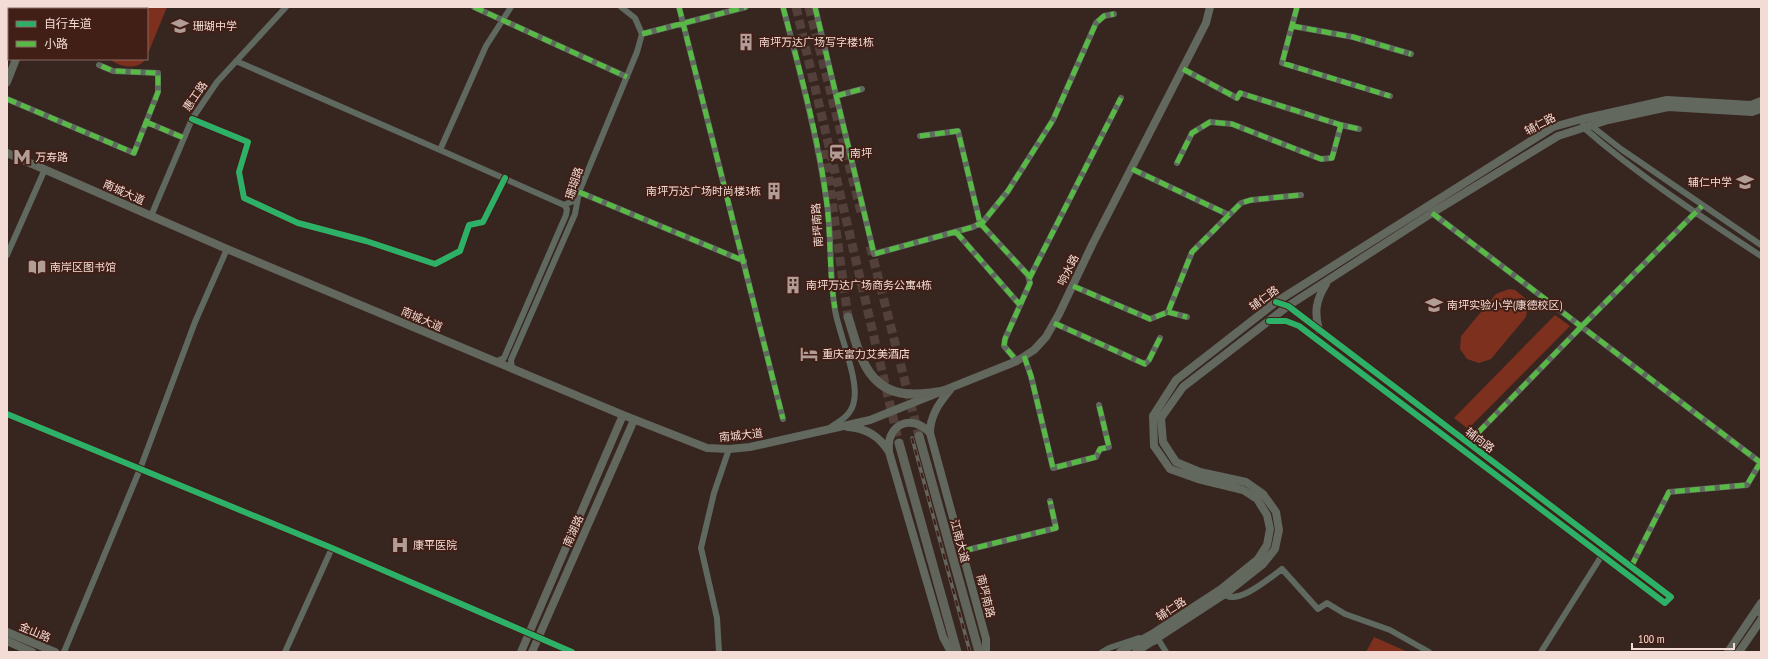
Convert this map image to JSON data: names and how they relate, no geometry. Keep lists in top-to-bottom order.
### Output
{
  "streets": {
    "highway": ["江南大道"],
    "main road": [
      "辅仁路",
      "南城大道",
      "南坪南路",
      "响水路",
      "南湖路",
      "金山路"
    ],
    "street": ["惠工路", "珊瑚路", "辅向路"]
  },
  "crossings": [
    ["惠工路", "南城大道"],
    ["辅仁路", "辅向路"],
    ["珊瑚路", "南城大道"],
    ["南城大道", "南坪南路"],
    ["南城大道", "响水路"],
    ["南城大道", "南湖路"],
    ["南坪南路", "响水路"]
  ],
  "places": {
    "school or university": ["珊瑚中学", "辅仁中学", "南坪实验小学(康德校区)"],
    "building": ["南坪万达广场写字楼1栋", "南坪万达广场时尚楼3栋", "南坪万达广场商务公寓4栋"],
    "station": ["南坪"],
    "metro station": ["万寿路"],
    "library": ["南岸区图书馆"],
    "hotel": ["重庆富力艾美酒店"],
    "hospital": ["康平医院"]
  },
  "legend": ["自行车道", "小路"],
  "scale_bar": "100 m"
}
